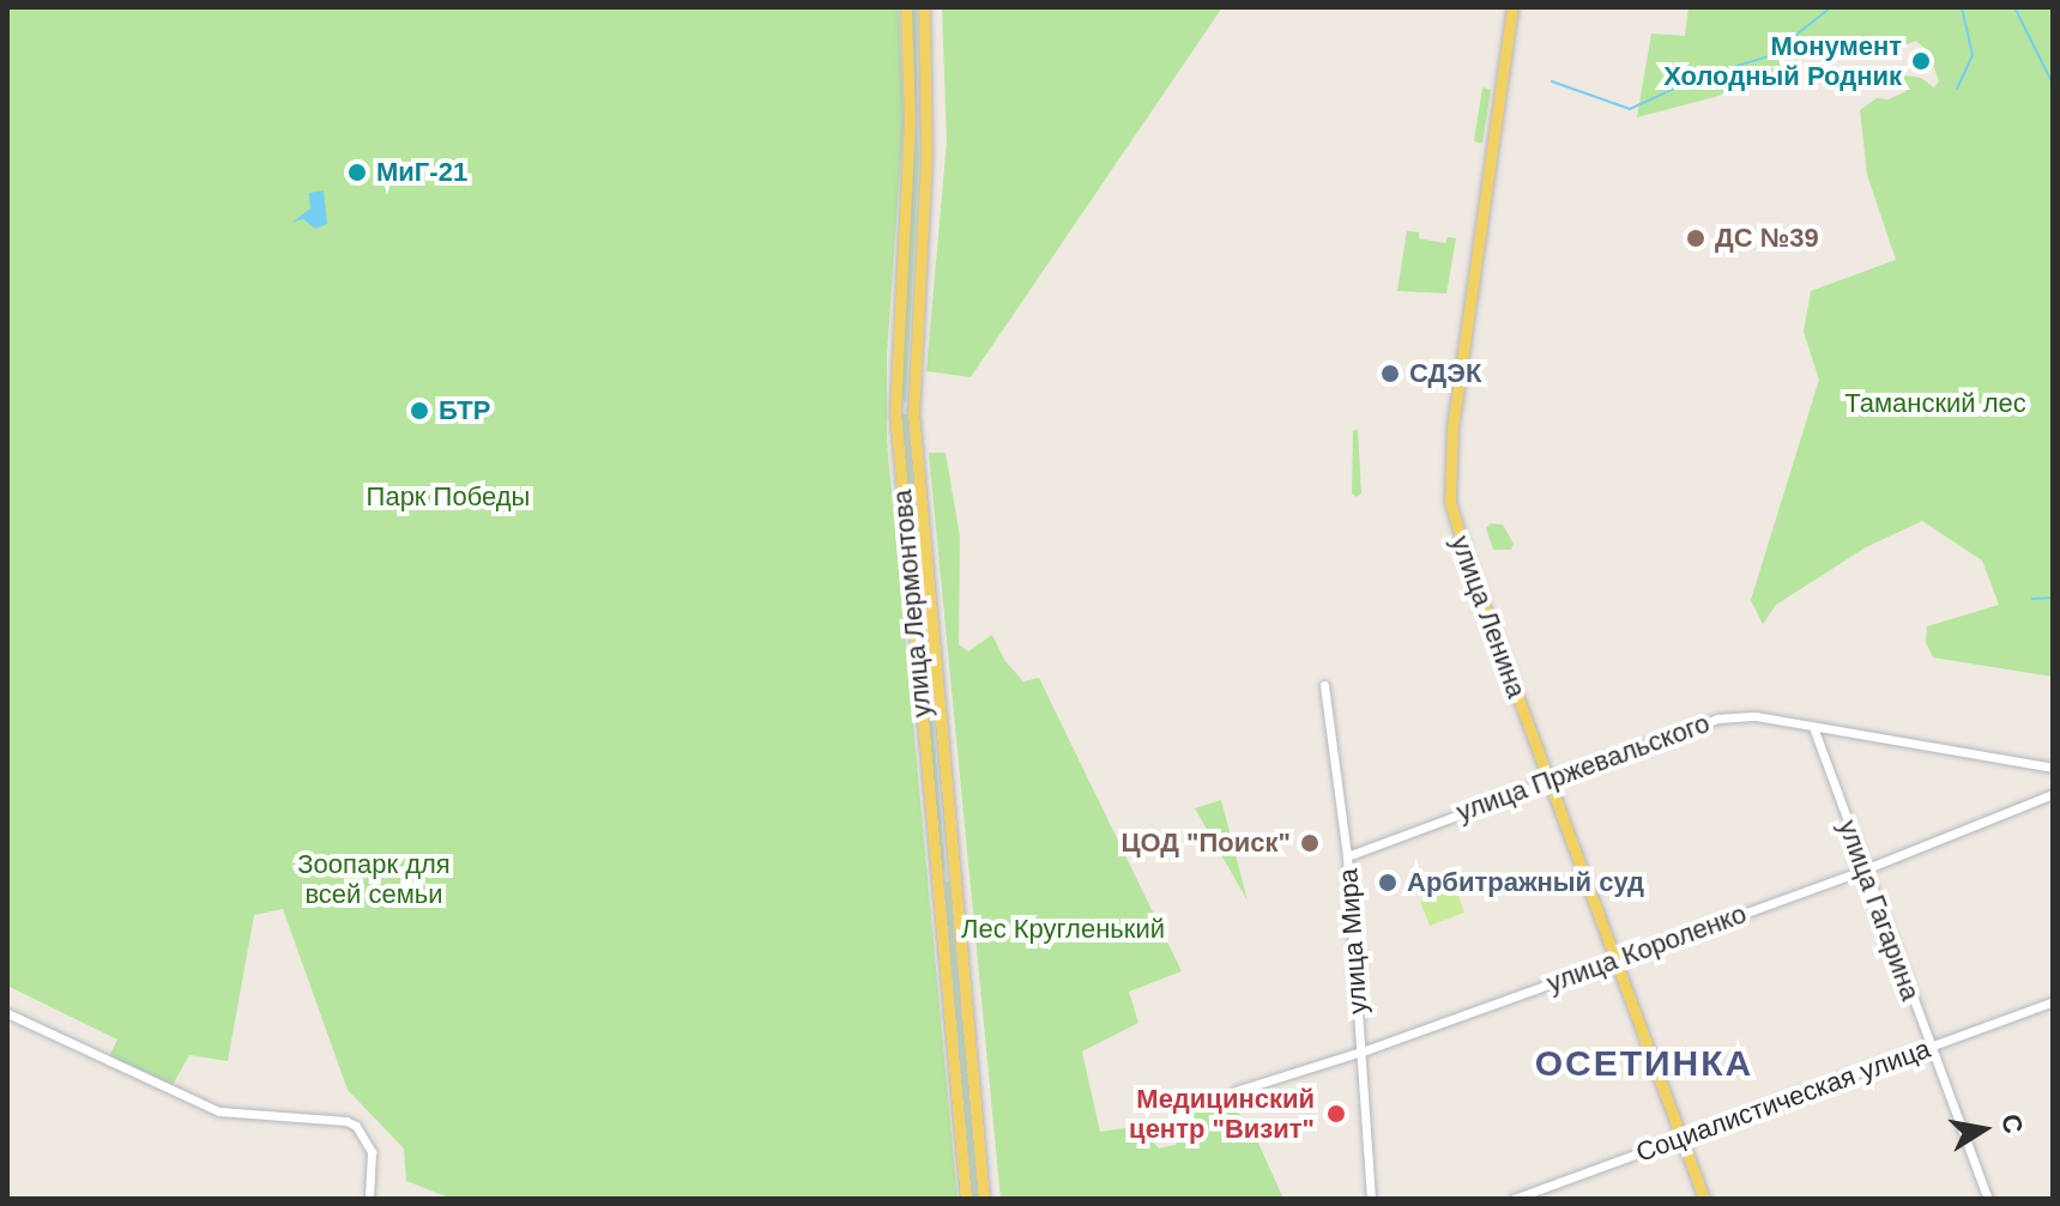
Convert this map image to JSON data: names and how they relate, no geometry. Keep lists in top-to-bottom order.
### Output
{
  "streets": {
    "main road": ["улица Лермонтова", "улица Ленина"],
    "street": [
      "улица Пржевальского",
      "улица Гагарина",
      "улица Мира",
      "улица Короленко",
      "Социалистическая улица"
    ]
  },
  "crossings": [
    ["улица Ленина", "улица Пржевальского"],
    ["улица Ленина", "улица Короленко"],
    ["улица Ленина", "Социалистическая улица"],
    ["улица Пржевальского", "улица Гагарина"],
    ["улица Пржевальского", "улица Мира"],
    ["улица Гагарина", "улица Короленко"],
    ["улица Гагарина", "Социалистическая улица"],
    ["улица Мира", "улица Короленко"]
  ],
  "districts": ["ОСЕТИНКА"],
  "parks": [
    "Таманский лес",
    "Парк Победы",
    "Зоопарк для всей семьи",
    "Лес Кругленький"
  ],
  "places": [
    "Монумент Холодный Родник",
    "МиГ-21",
    "ДС №39",
    "СДЭК",
    "БТР",
    "ЦОД \"Поиск\"",
    "Арбитражный суд",
    "Медицинский центр \"Визит\""
  ],
  "north": "right"
}
